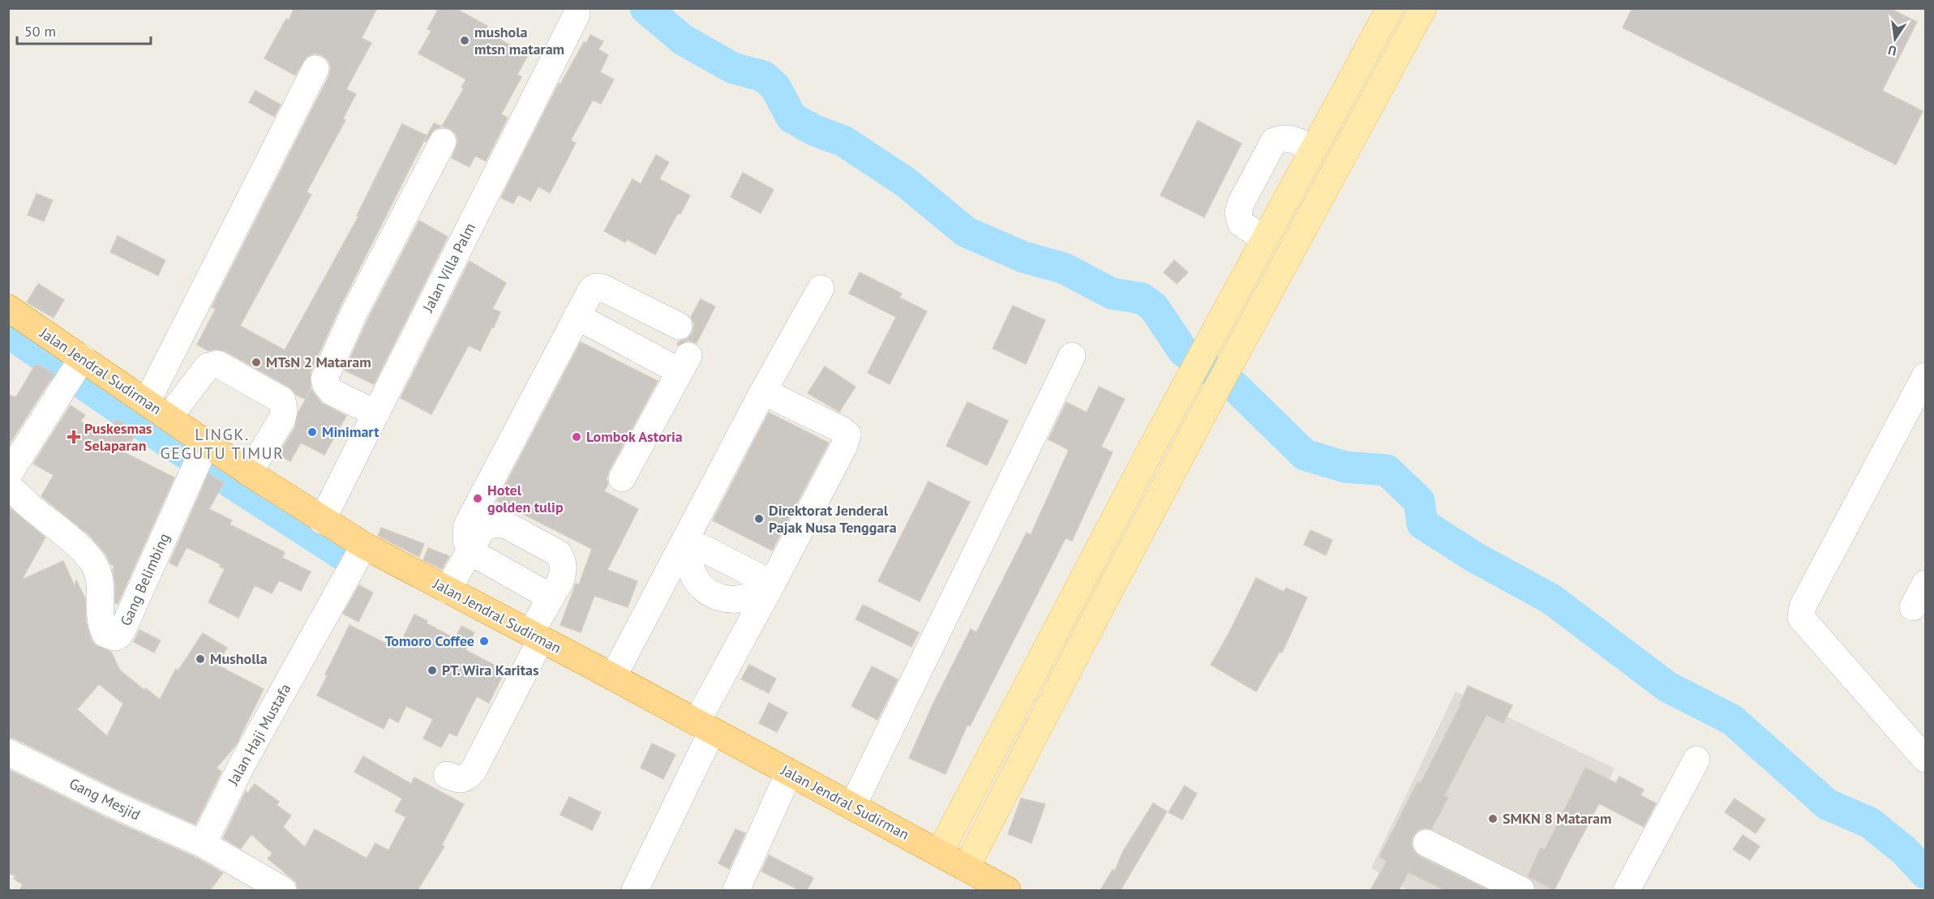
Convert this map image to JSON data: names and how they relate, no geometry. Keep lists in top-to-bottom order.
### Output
{
  "streets": {
    "highway": ["Jalan Jendral Sudirman"],
    "street": [
      "Jalan Villa Palm",
      "Gang Belimbing",
      "Jalan Haji Mustafa",
      "Gang Mesjid"
    ]
  },
  "crossings": [
    ["Jalan Villa Palm", "Jalan Jendral Sudirman"],
    ["Jalan Jendral Sudirman", "Gang Belimbing"],
    ["Jalan Jendral Sudirman", "Jalan Haji Mustafa"],
    ["Jalan Haji Mustafa", "Gang Mesjid"]
  ],
  "districts": ["LINGK. GEGUTU TIMUR"],
  "places": {
    "other": [
      "mushola mtsn mataram",
      "MTsN 2 Mataram",
      "Minimart",
      "Lombok Astoria",
      "Hotel golden tulip",
      "Direktorat Jenderal Pajak Nusa Tenggara",
      "Tomoro Coffee",
      "Musholla",
      "PT. Wira Karitas",
      "SMKN 8 Mataram"
    ],
    "health": ["Puskesmas Selaparan"]
  },
  "scale_bar": "50 m",
  "north": "bottom"
}
